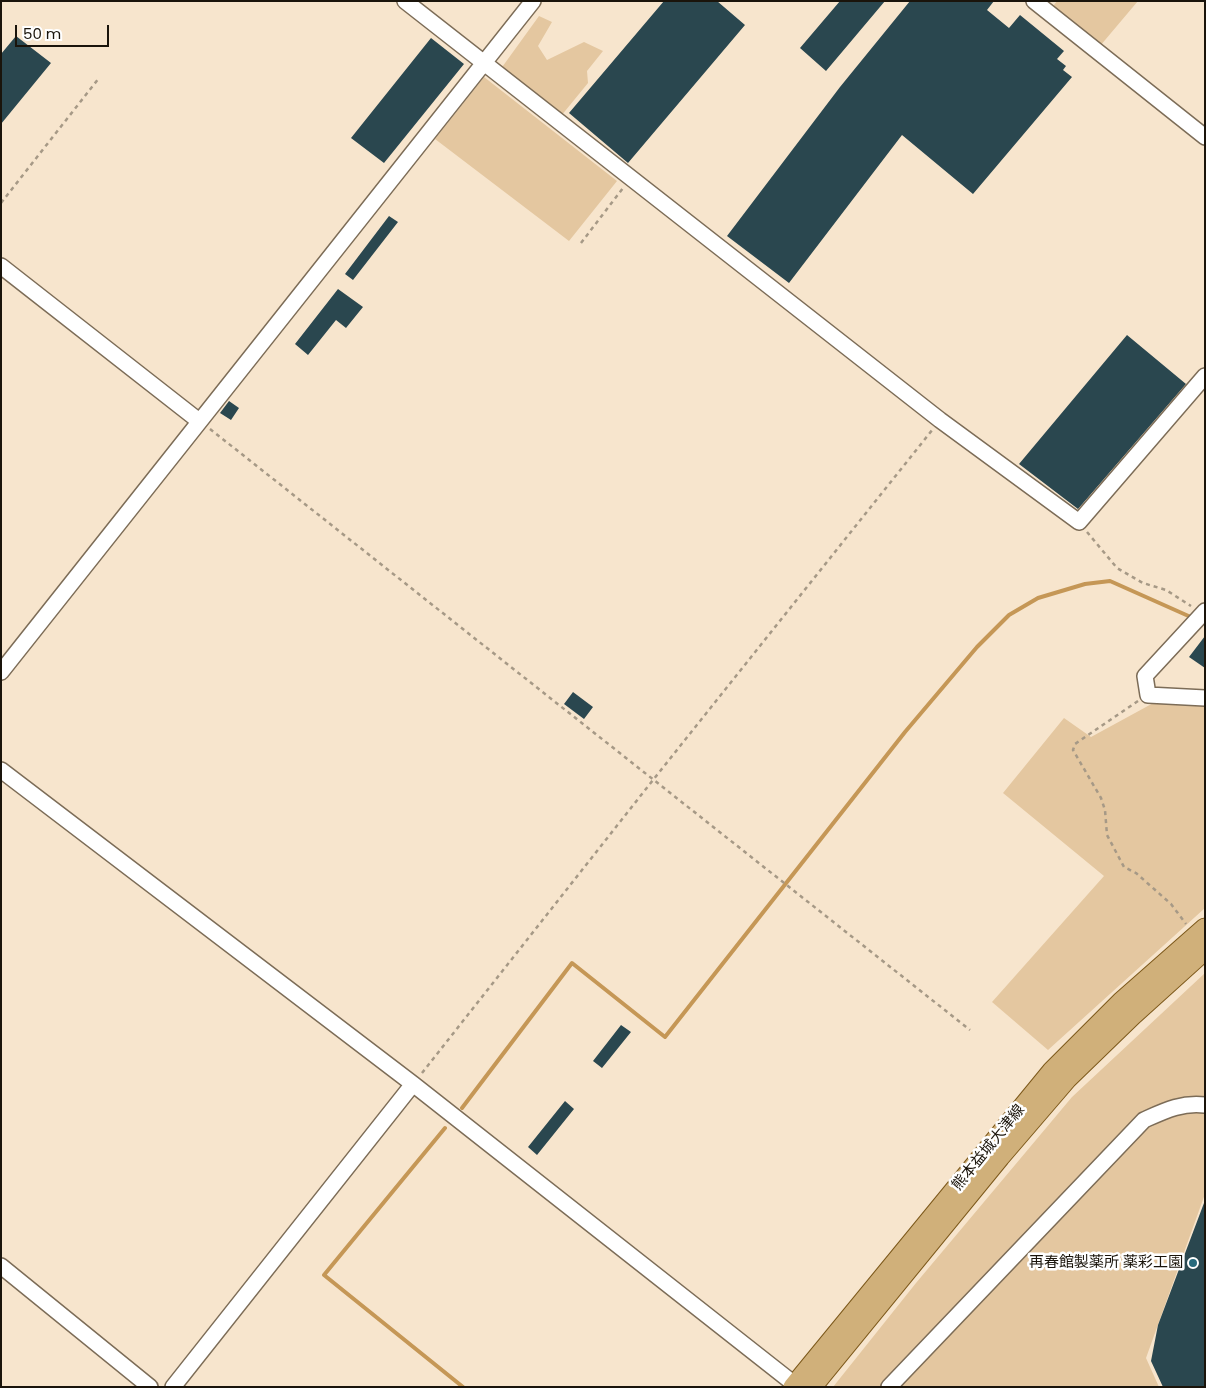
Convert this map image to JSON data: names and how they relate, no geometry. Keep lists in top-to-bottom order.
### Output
{
  "streets": {
    "main road": ["熊本益城大津線"]
  },
  "places": ["再春館製薬所 薬彩工園"],
  "scale_bar": "50 m"
}
